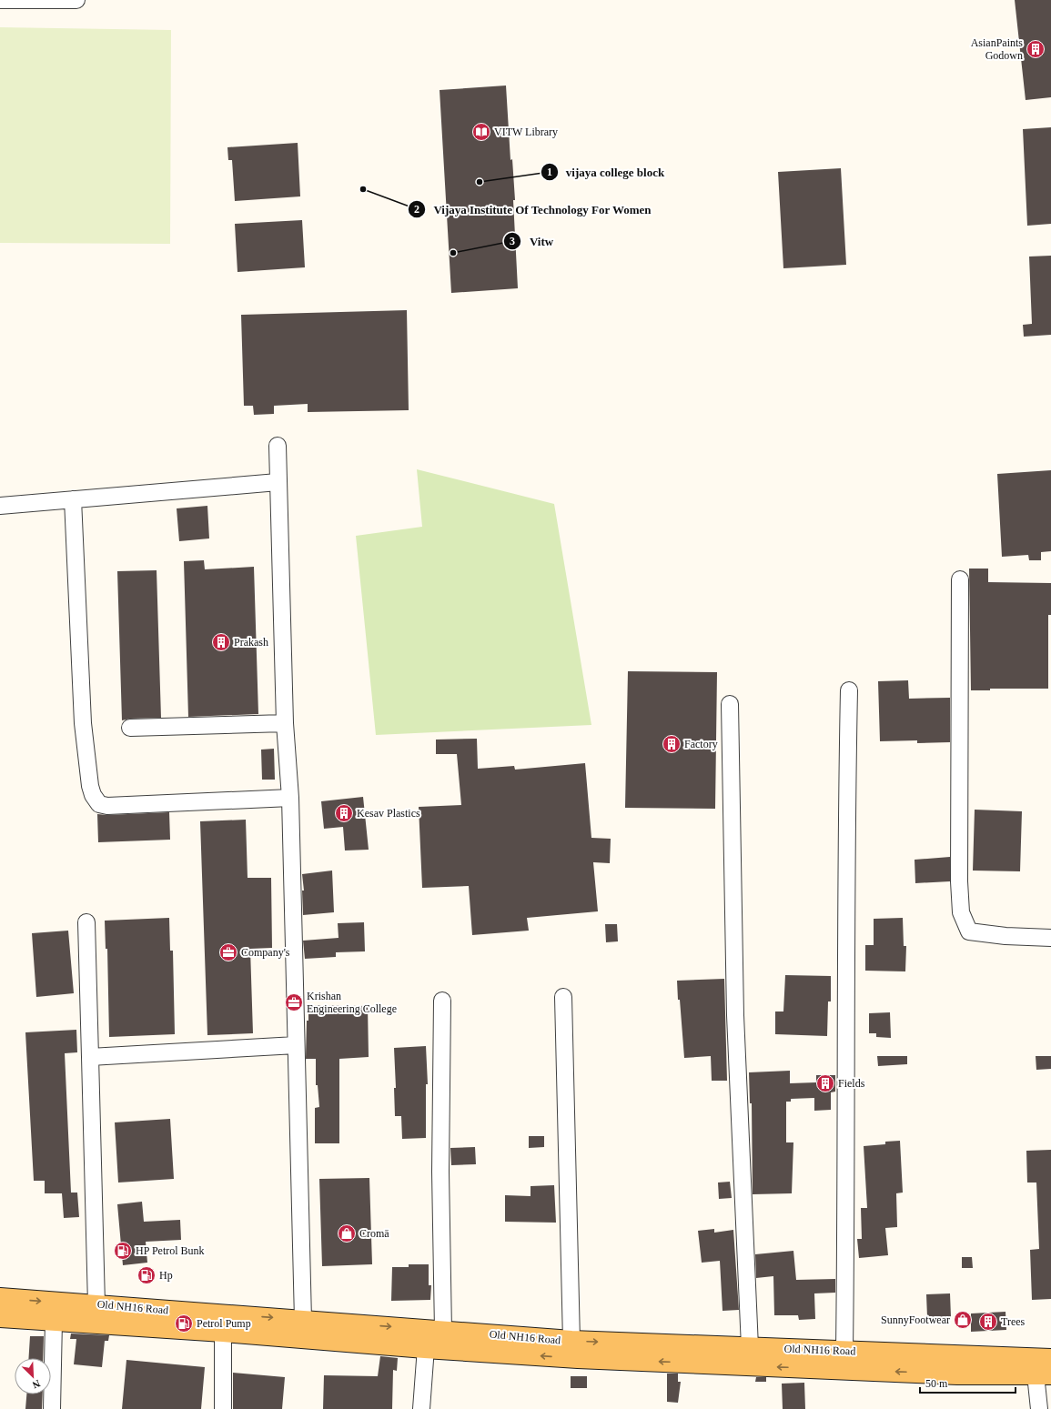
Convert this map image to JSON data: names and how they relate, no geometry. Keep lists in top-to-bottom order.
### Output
{
  "streets": {
    "main road": ["Old NH16 Road"]
  },
  "places": {
    "building": [
      "AsianPaints Godown",
      "Prakash",
      "Factory",
      "Kesav Plastics",
      "Fields",
      "Trees"
    ],
    "library": ["VITW Library"],
    "other": ["vijaya college block", "Vijaya Institute Of Technology For Women", "Vitw"],
    "office": ["Company's", "Krishan Engineering College"],
    "shop": ["Cromā", "SunnyFootwear"],
    "fuel station": ["HP Petrol Bunk", "Hp", "Petrol Pump"]
  },
  "scale_bar": "50 m",
  "north": "bottom right"
}
